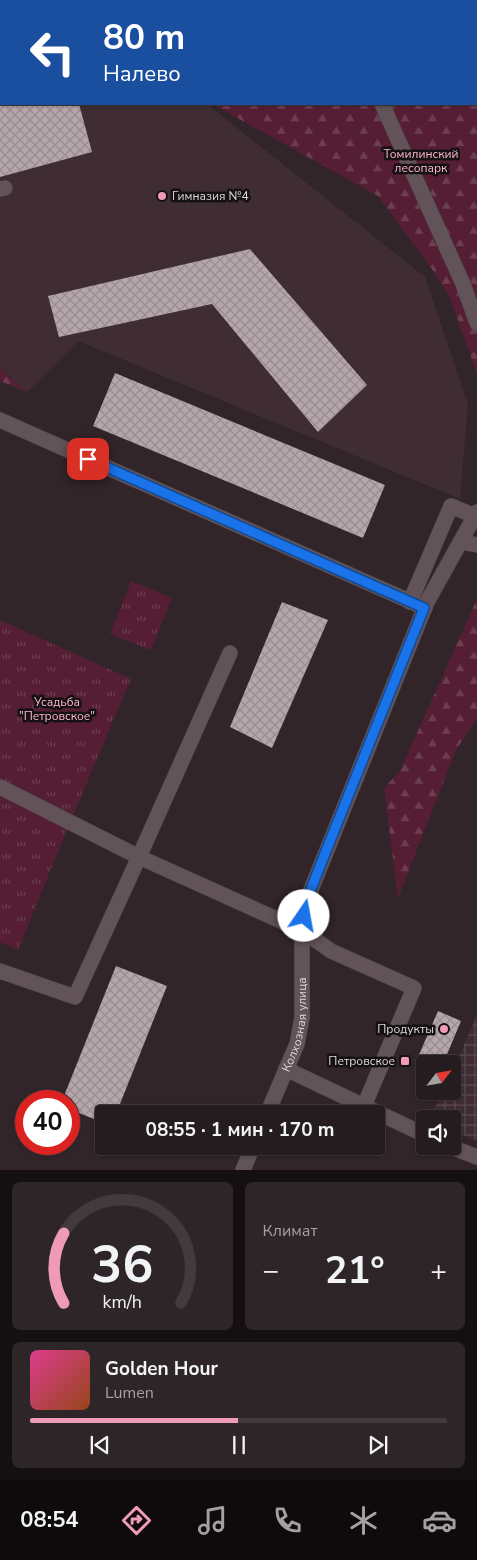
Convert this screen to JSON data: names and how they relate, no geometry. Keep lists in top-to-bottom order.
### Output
{
  "streets": {
    "street": ["Колхозная улица"]
  },
  "parks": ["Томилинский лесопарк", "Усадьба \"Петровское\""],
  "places": {
    "other": ["Гимназия №4", "Продукты"],
    "transit": ["Петровское"]
  },
  "north": "top right",
  "page": {
    "turn": ["80 m", "Налево"],
    "limit": "40",
    "trip": "08:55 · 1 мин · 170 m",
    "tile": "Климат",
    "heat": ["−", "21°", "+"],
    "song": ["Golden Hour", "Lumen"],
    "tabs": "08:54",
    "gauge": ["36", "km/h"]
  }
}
